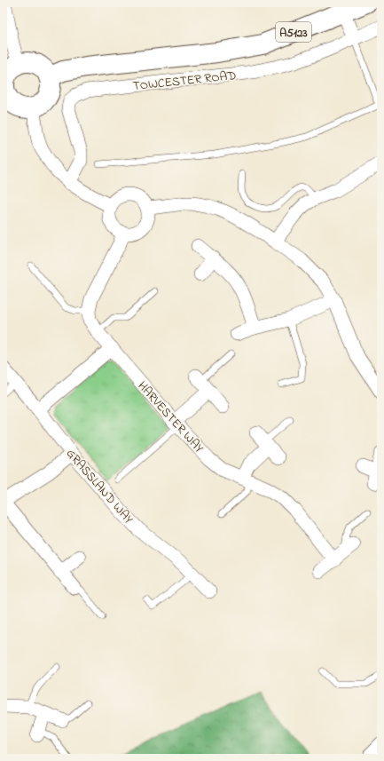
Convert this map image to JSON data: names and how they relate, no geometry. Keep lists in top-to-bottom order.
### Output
{
  "streets": {
    "main road": ["A5123", "TOWCESTER ROAD"],
    "street": ["HARVESTER WAY", "GRASSLAND WAY"]
  }
}
